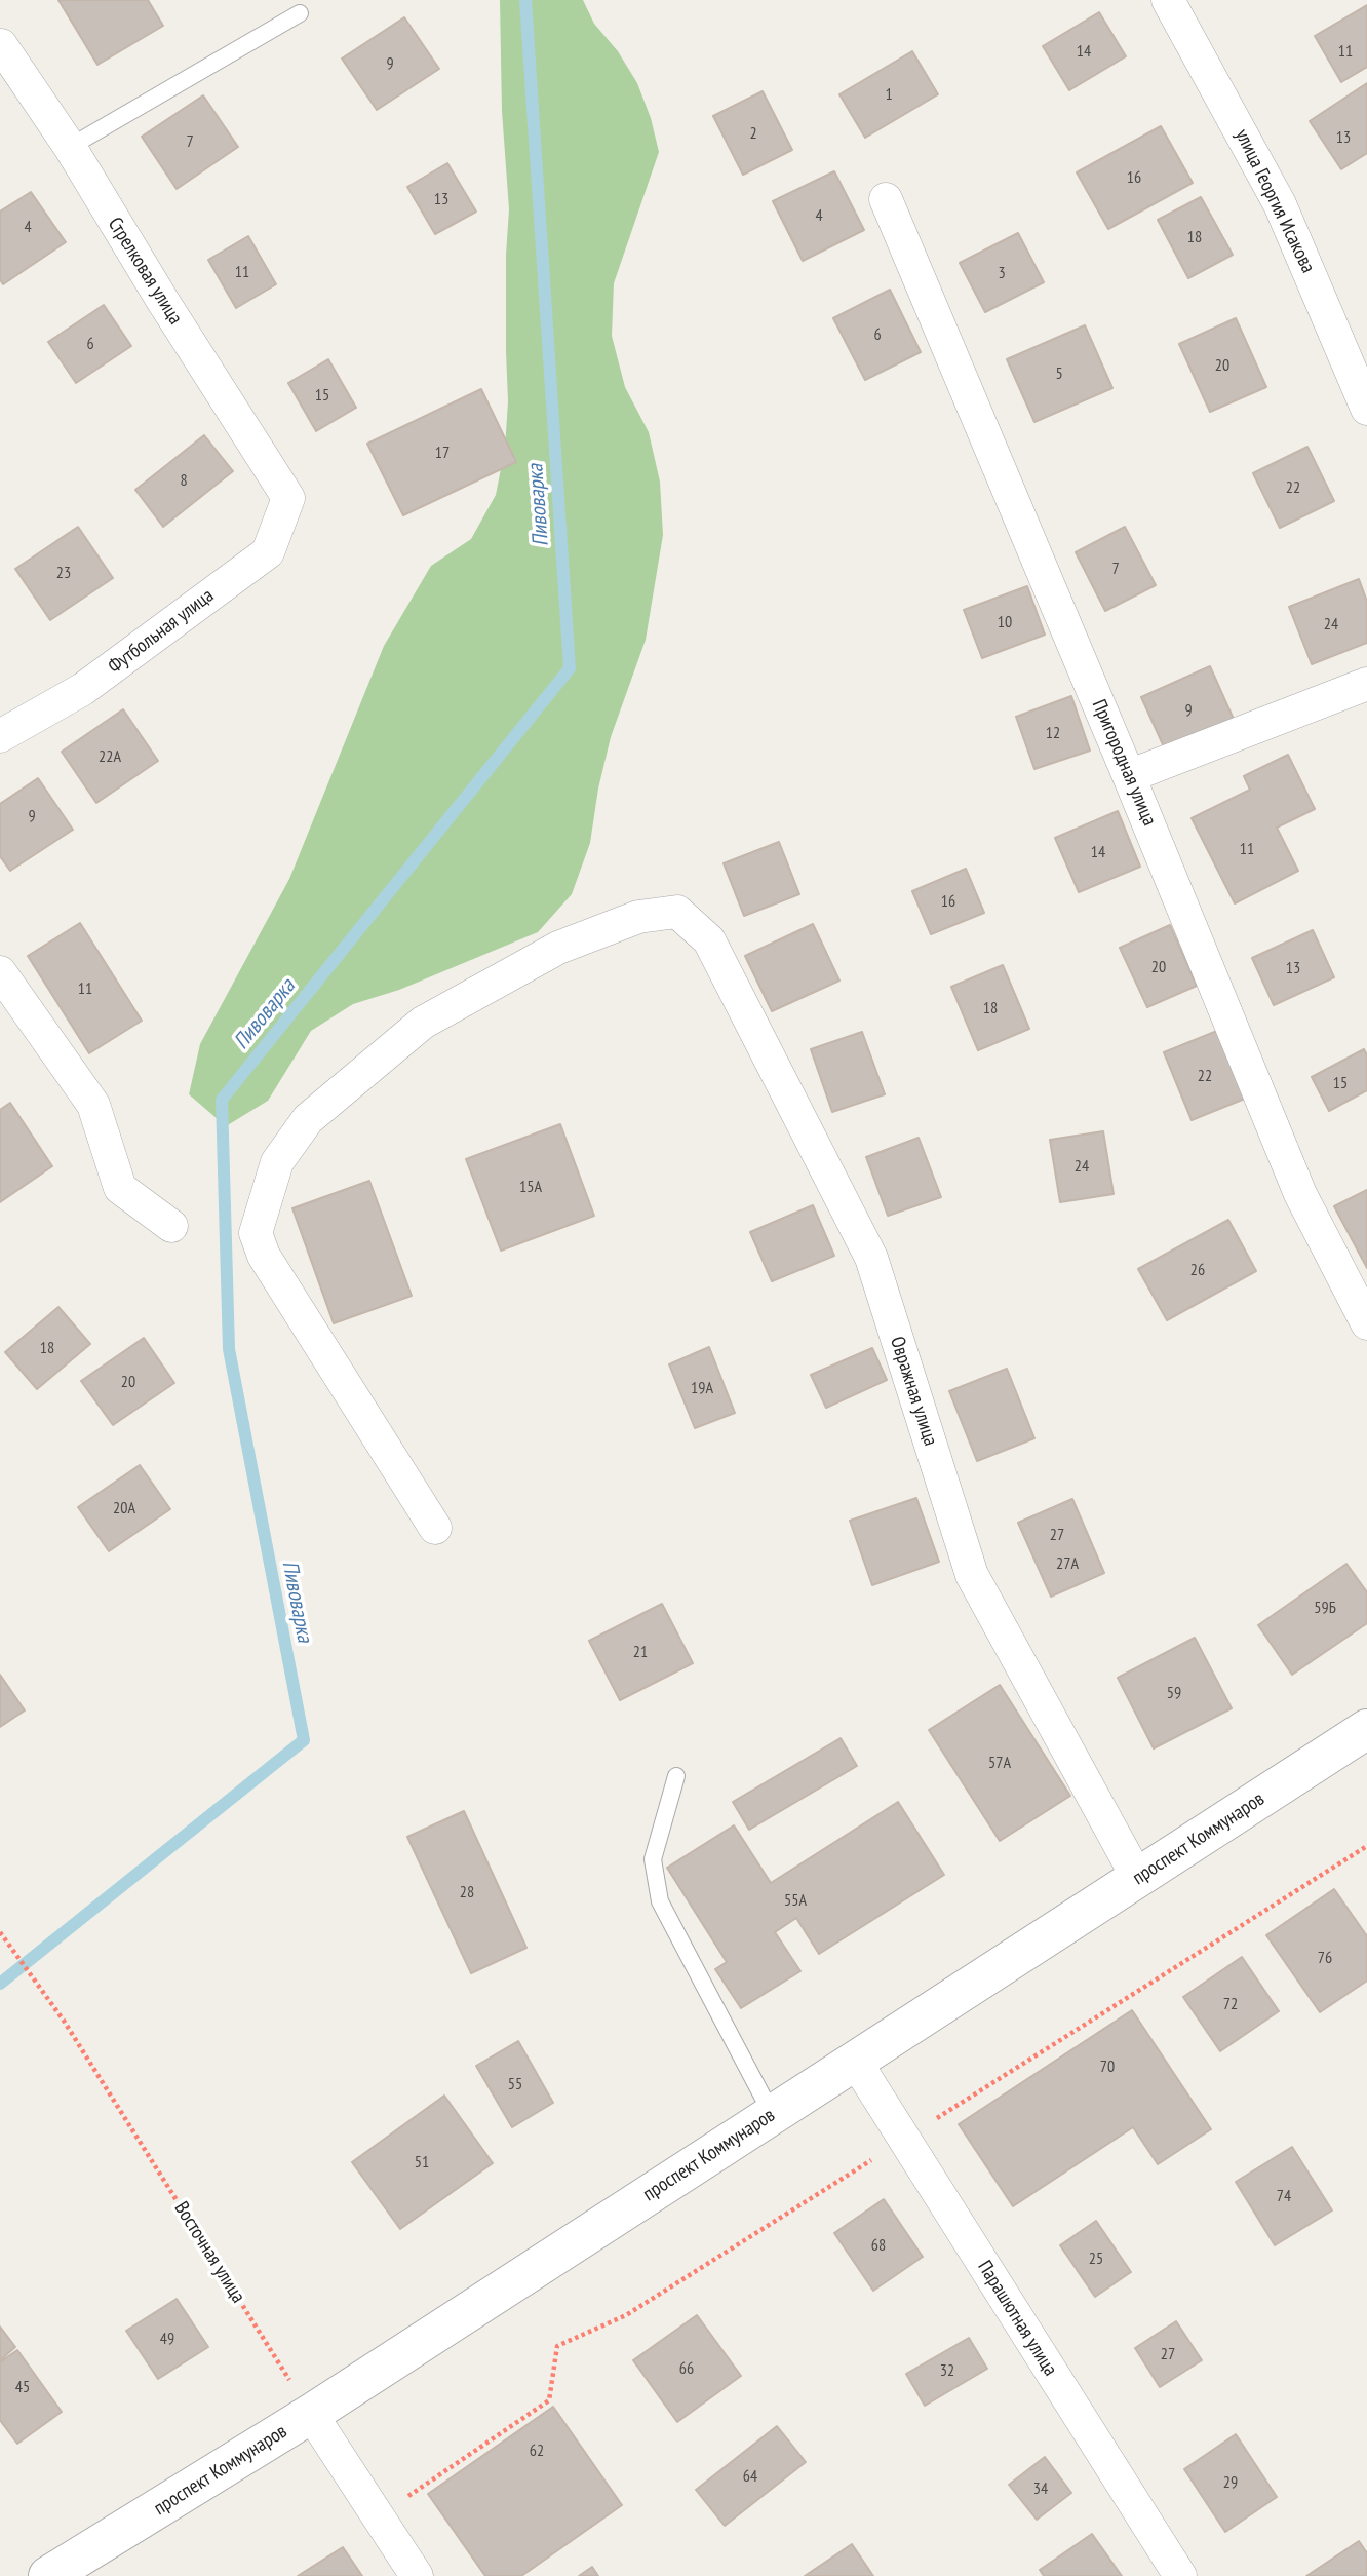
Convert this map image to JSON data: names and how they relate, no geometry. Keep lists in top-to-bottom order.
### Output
{
  "streets": {
    "street": [
      "улица Георгия Исакова",
      "Стрелковая улица",
      "Футбольная улица",
      "Пригородная улица",
      "Овражная улица",
      "проспект Коммунаров",
      "Парашютная улица"
    ],
    "path": ["Восточная улица"]
  },
  "crossings": [
    ["Стрелковая улица", "Футбольная улица"],
    ["Овражная улица", "проспект Коммунаров"],
    ["проспект Коммунаров", "Восточная улица"],
    ["проспект Коммунаров", "Парашютная улица"]
  ],
  "water": ["Пивоварка"],
  "house_numbers": [
    "14",
    "11",
    "9",
    "1",
    "2",
    "13",
    "7",
    "16",
    "13",
    "4",
    "4",
    "18",
    "11",
    "3",
    "6",
    "6",
    "20",
    "5",
    "15",
    "17",
    "8",
    "22",
    "7",
    "23",
    "10",
    "24",
    "9",
    "12",
    "22А",
    "9",
    "11",
    "14",
    "16",
    "20",
    "13",
    "11",
    "18",
    "22",
    "15",
    "24",
    "15А",
    "26",
    "18",
    "20",
    "19А",
    "20А",
    "27",
    "27А",
    "59Б",
    "21",
    "59",
    "57А",
    "28",
    "55А",
    "76",
    "72",
    "70",
    "55",
    "51",
    "74",
    "68",
    "25",
    "49",
    "27",
    "66",
    "32",
    "45",
    "62",
    "64",
    "29",
    "34"
  ]
}
